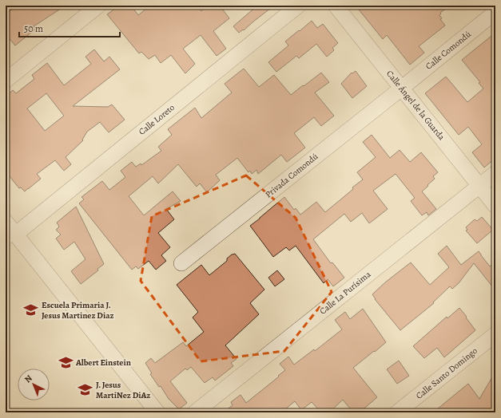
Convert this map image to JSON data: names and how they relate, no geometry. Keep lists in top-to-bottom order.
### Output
{
  "streets": {
    "street": [
      "Calle Comondú",
      "Calle Ángel de la Guarda",
      "Calle Loreto",
      "Privada Comondú",
      "Calle La Purísima",
      "Calle Santo Domingo"
    ]
  },
  "crossings": [
    ["Calle Comondú", "Calle Ángel de la Guarda"],
    ["Calle Comondú", "Privada Comondú"],
    ["Calle Ángel de la Guarda", "Privada Comondú"],
    ["Calle Ángel de la Guarda", "Calle La Purísima"]
  ],
  "places": {
    "school or university": ["Escuela Primaria J. Jesus Martinez Diaz", "Albert Einstein", "J. Jesus MartiNez DiAz"]
  },
  "scale_bar": "50 m",
  "north": "top left"
}
